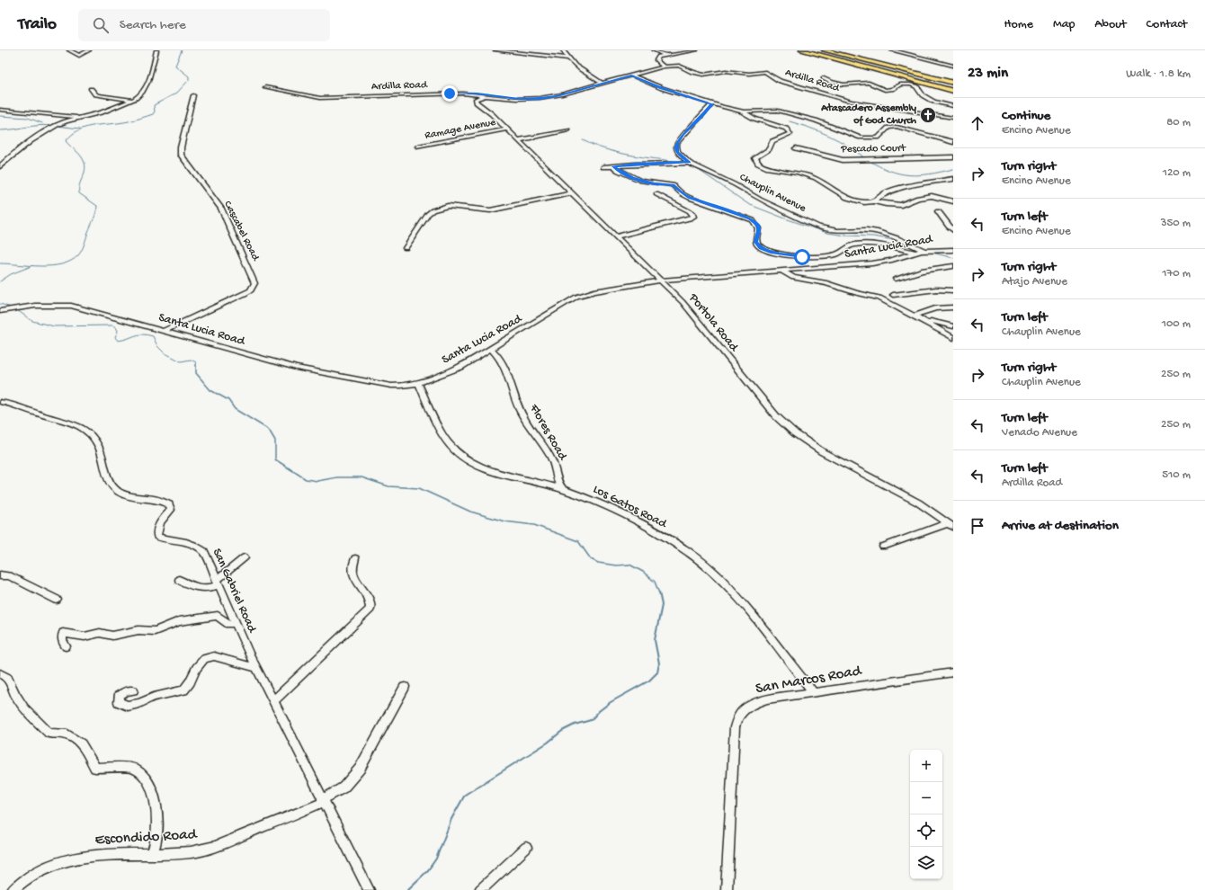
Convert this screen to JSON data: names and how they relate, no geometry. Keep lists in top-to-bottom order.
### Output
{
  "streets": {
    "street": [
      "Ardilla Road",
      "Ramage Avenue",
      "Pescado Court",
      "Chauplin Avenue",
      "Cascabel Road",
      "Santa Lucia Road",
      "Portola Road",
      "Flores Road",
      "Los Gatos Road",
      "San Gabriel Road",
      "San Marcos Road",
      "Escondido Road"
    ]
  },
  "crossings": [
    ["Ardilla Road", "Portola Road"],
    ["Ramage Avenue", "Portola Road"],
    ["Chauplin Avenue", "Santa Lucia Road"],
    ["Cascabel Road", "Santa Lucia Road"],
    ["Santa Lucia Road", "Portola Road"],
    ["Santa Lucia Road", "Flores Road"],
    ["Santa Lucia Road", "Los Gatos Road"],
    ["Flores Road", "Los Gatos Road"],
    ["Los Gatos Road", "San Marcos Road"],
    ["San Gabriel Road", "Escondido Road"]
  ],
  "places": {
    "church": ["Atascadero Assembly of God Church"]
  },
  "page": {
    "header": "Trailo",
    "search": "Search here",
    "nav": [
      "Home",
      "Map",
      "About",
      "Contact"
    ],
    "heading": ["23 min", "Walk · 1.8 km"],
    "list": [
      ["Continue", "Encino Avenue", "80 m"],
      ["Turn right", "Encino Avenue", "120 m"],
      ["Turn left", "Encino Avenue", "350 m"],
      ["Turn right", "Atajo Avenue", "170 m"],
      ["Turn left", "Chauplin Avenue", "100 m"],
      ["Turn right", "Chauplin Avenue", "250 m"],
      ["Turn left", "Venado Avenue", "250 m"],
      ["Turn left", "Ardilla Road", "510 m"],
      "Arrive at destination"
    ],
    "map_buttons": ["+", "−"]
  }
}
